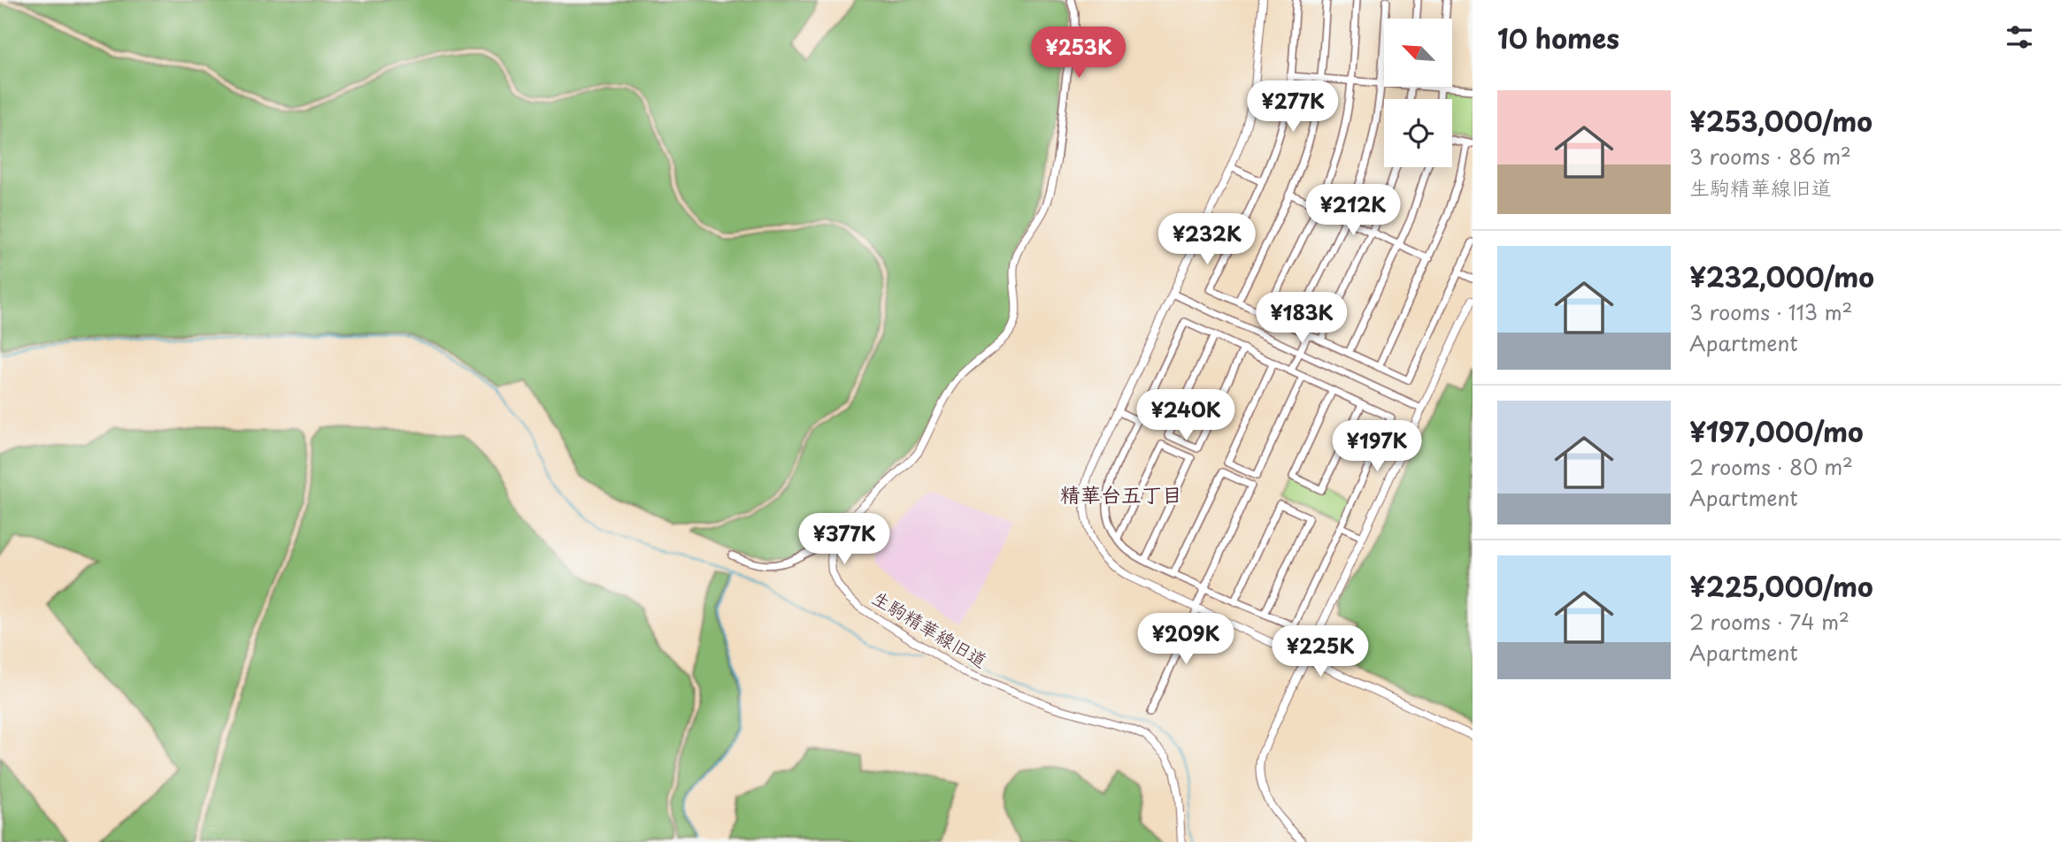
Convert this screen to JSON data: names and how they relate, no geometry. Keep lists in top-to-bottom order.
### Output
{
  "streets": {
    "street": ["生駒精華線旧道"]
  },
  "districts": ["精華台五丁目"],
  "north": "top left",
  "page": {
    "heading": "10 homes",
    "price": [
      "¥253K",
      "¥277K",
      "¥212K",
      "¥232K",
      "¥183K",
      "¥240K",
      "¥197K",
      "¥377K",
      "¥209K",
      "¥225K"
    ],
    "list": [
      {
        "name": "¥253,000/mo",
        "note": "3 rooms · 86 m² · 生駒精華線旧道"
      },
      {
        "name": "¥232,000/mo",
        "note": "3 rooms · 113 m² · Apartment"
      },
      {
        "name": "¥197,000/mo",
        "note": "2 rooms · 80 m² · Apartment"
      },
      {
        "name": "¥225,000/mo",
        "note": "2 rooms · 74 m² · Apartment"
      }
    ]
  }
}
